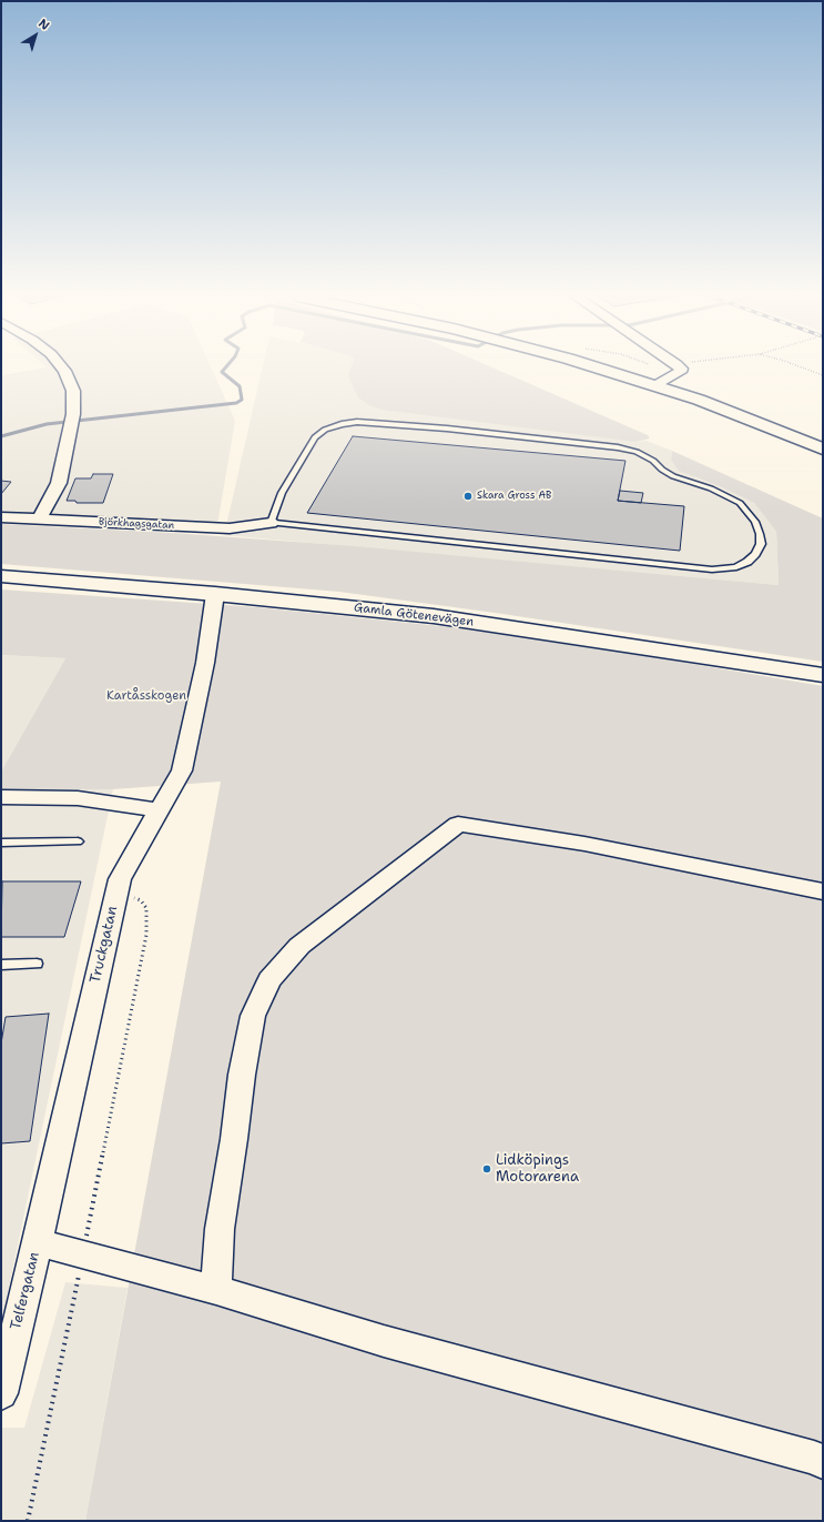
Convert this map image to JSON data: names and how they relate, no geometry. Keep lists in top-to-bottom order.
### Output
{
  "streets": {
    "street": [
      "Björkhagsgatan",
      "Gamla Götenevägen",
      "Truckgatan",
      "Telfergatan"
    ]
  },
  "crossings": [
    ["Gamla Götenevägen", "Truckgatan"],
    ["Truckgatan", "Telfergatan"]
  ],
  "parks": ["Kartåsskogen"],
  "places": ["Skara Gross AB", "Lidköpings Motorarena"],
  "north": "top right"
}
